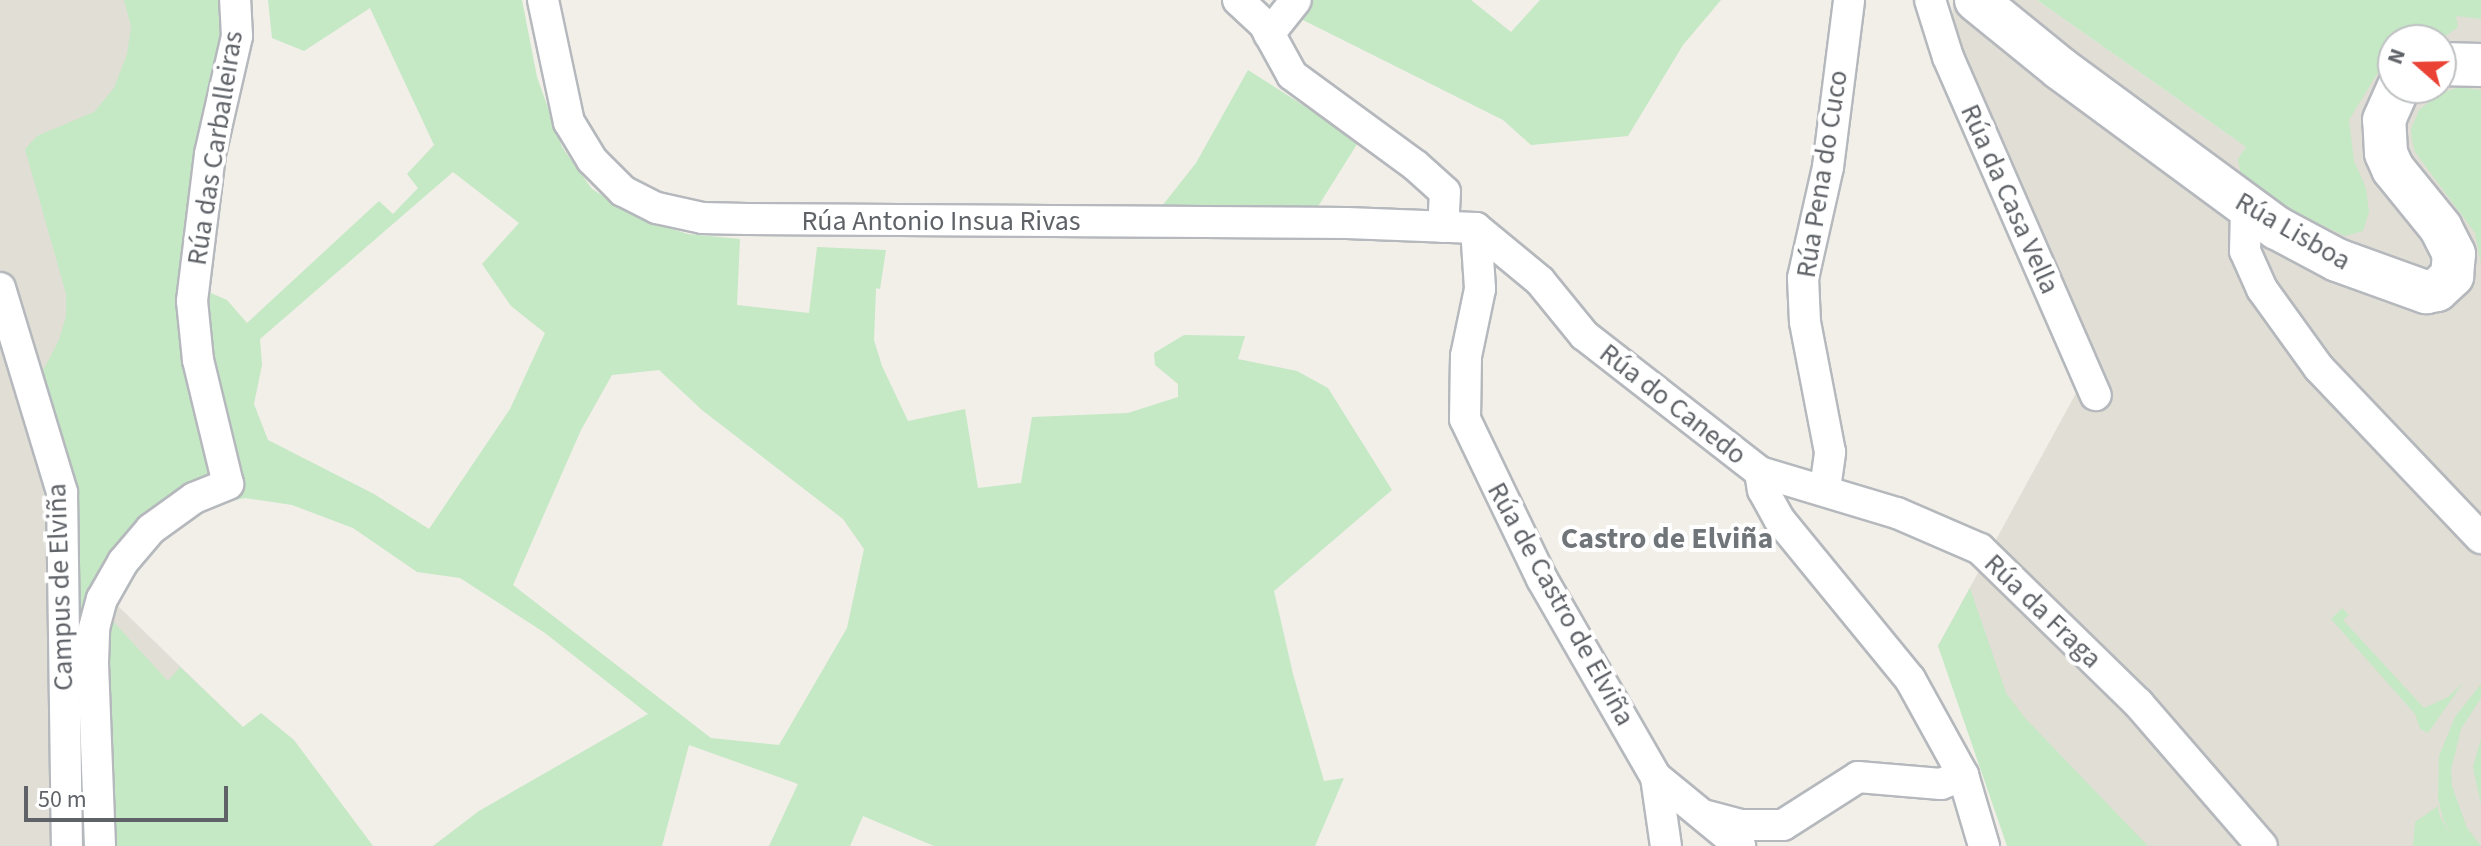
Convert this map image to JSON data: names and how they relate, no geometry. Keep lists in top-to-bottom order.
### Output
{
  "streets": {
    "street": [
      "Rúa das Carballeiras",
      "Rúa Pena do Cuco",
      "Rúa da Casa Vella",
      "Rúa Antonio Insua Rivas",
      "Rúa Lisboa",
      "Rúa do Canedo",
      "Campus de Elviña",
      "Rúa de Castro de Elviña",
      "Rúa da Fraga"
    ]
  },
  "crossings": [
    ["Rúa Pena do Cuco", "Rúa da Fraga"],
    ["Rúa Antonio Insua Rivas", "Rúa do Canedo"],
    ["Rúa Antonio Insua Rivas", "Rúa de Castro de Elviña"],
    ["Rúa do Canedo", "Rúa de Castro de Elviña"],
    ["Rúa do Canedo", "Rúa da Fraga"]
  ],
  "districts": ["Castro de Elviña"],
  "scale_bar": "50 m",
  "north": "left"
}
